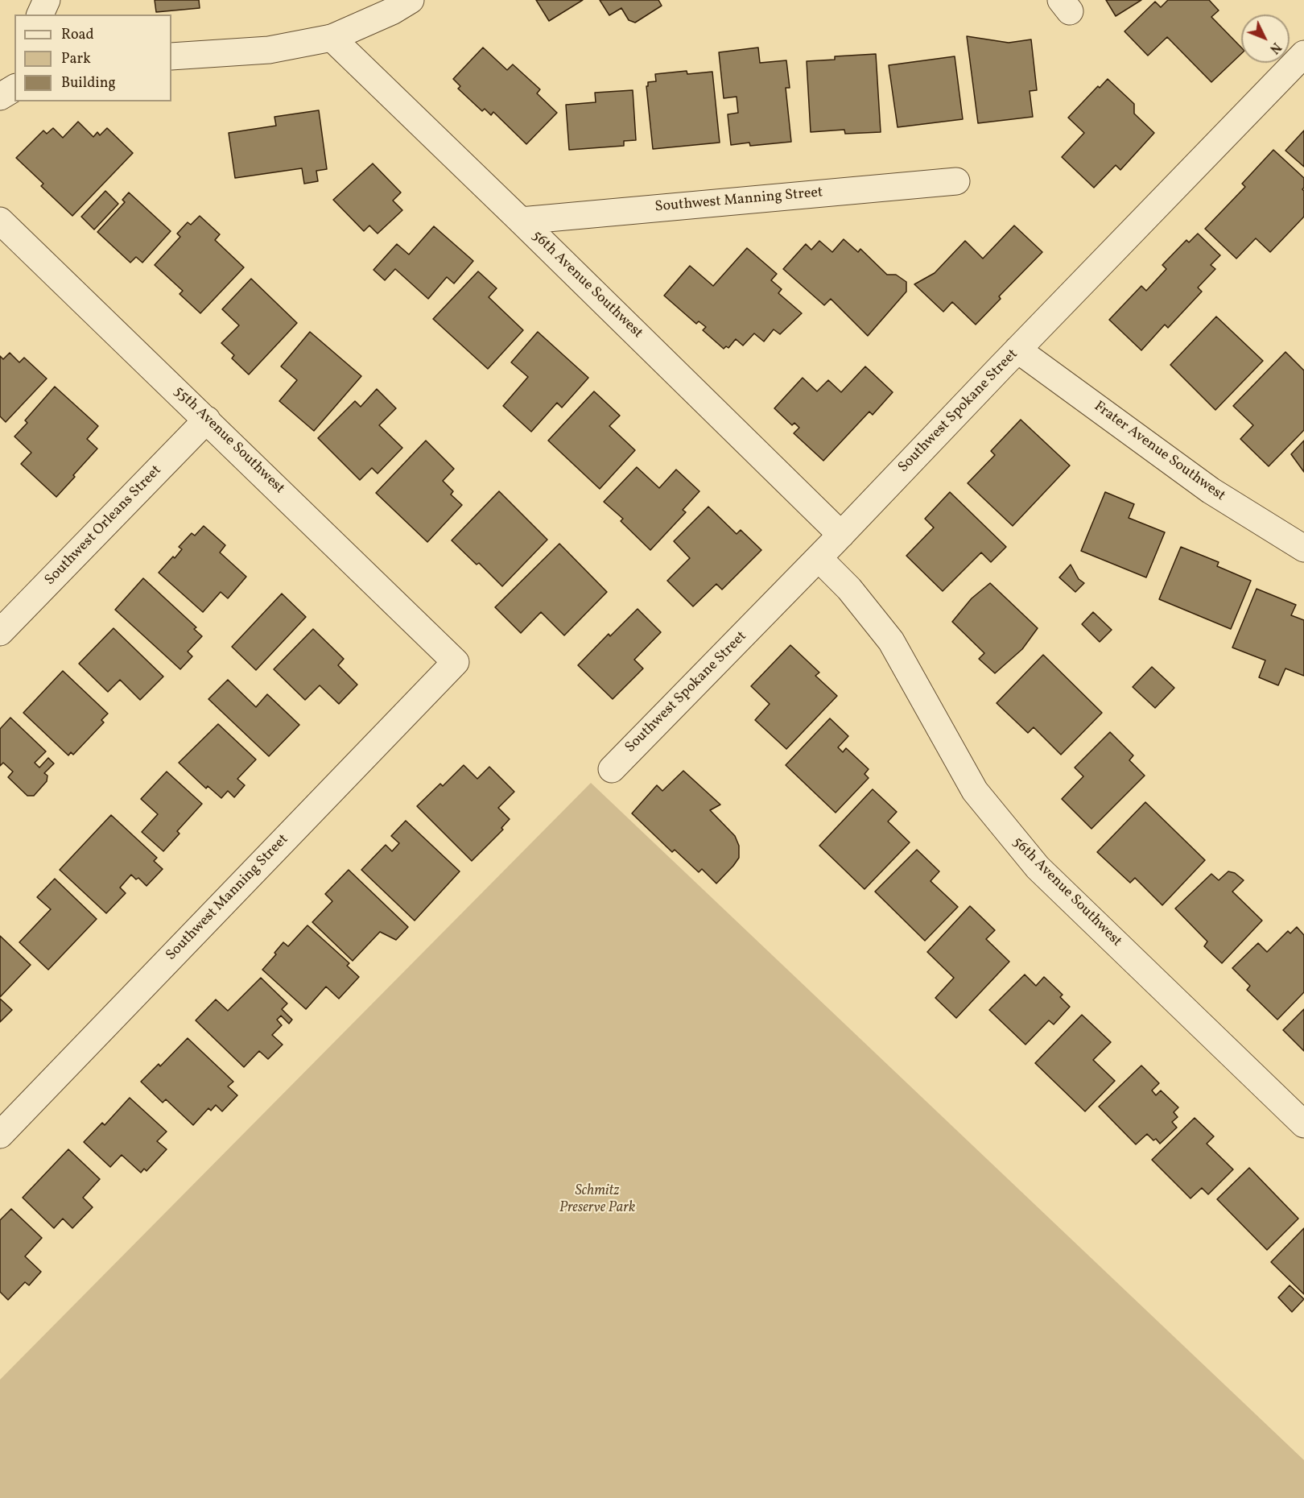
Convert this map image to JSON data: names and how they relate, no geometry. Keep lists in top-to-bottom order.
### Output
{
  "streets": {
    "street": [
      "Southwest Manning Street",
      "56th Avenue Southwest",
      "Southwest Spokane Street",
      "55th Avenue Southwest",
      "Frater Avenue Southwest",
      "Southwest Orleans Street"
    ]
  },
  "crossings": [
    ["Southwest Manning Street", "56th Avenue Southwest"],
    ["Southwest Manning Street", "55th Avenue Southwest"],
    ["56th Avenue Southwest", "Southwest Spokane Street"],
    ["Southwest Spokane Street", "Frater Avenue Southwest"],
    ["55th Avenue Southwest", "Southwest Orleans Street"]
  ],
  "parks": ["Schmitz Preserve Park"],
  "legend": ["Road", "Park", "Building"],
  "north": "bottom right"
}
